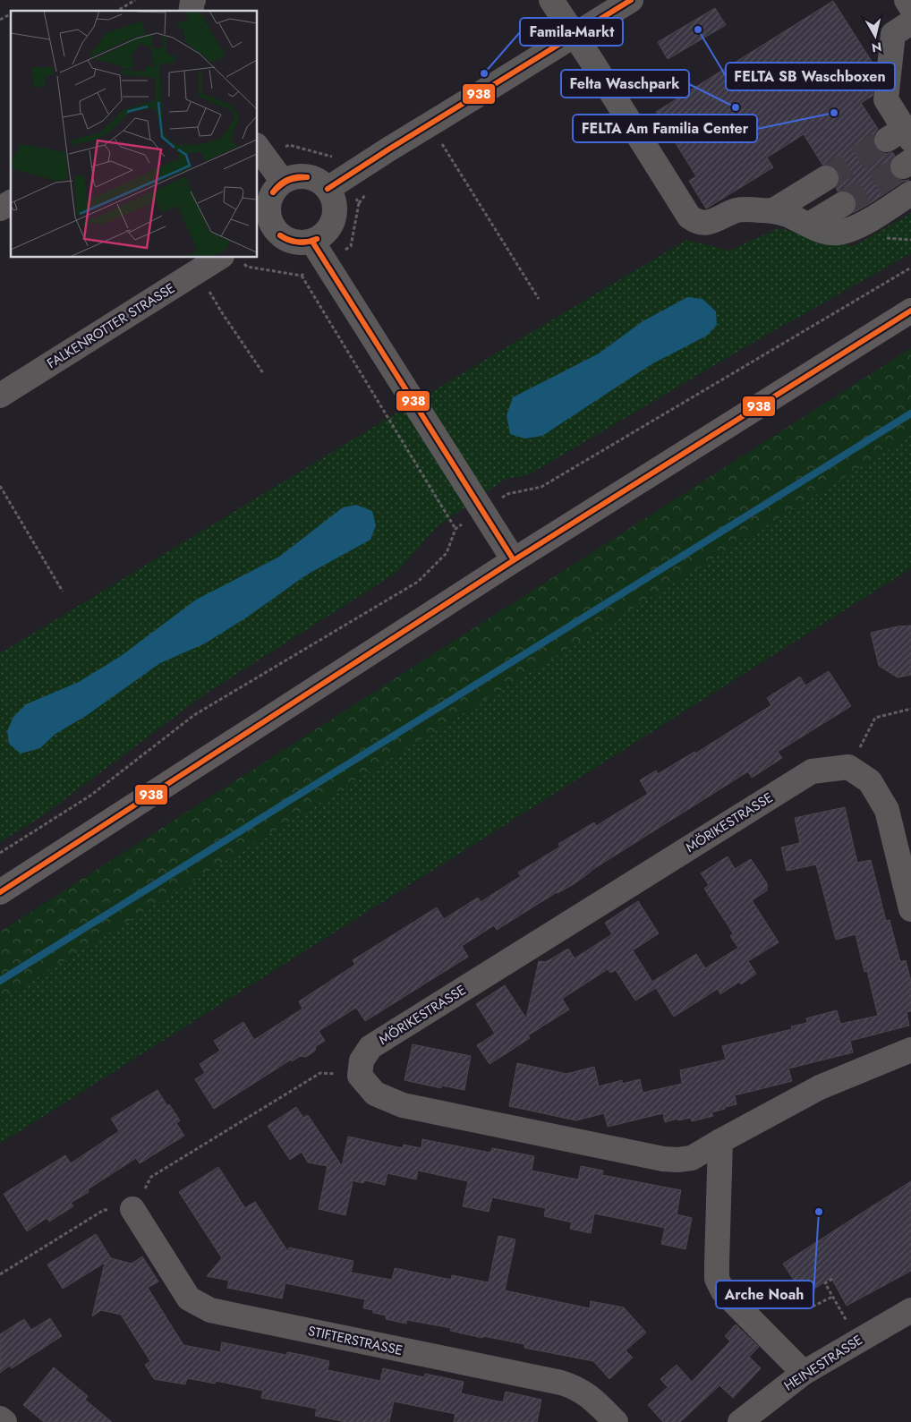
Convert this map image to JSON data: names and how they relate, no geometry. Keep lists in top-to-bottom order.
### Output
{
  "streets": {
    "street": [
      "FALKENROTTER STRASSE",
      "MÖRIKESTRASSE",
      "STIFTERSTRASSE",
      "HEINESTRASSE"
    ]
  },
  "places": [
    "FELTA SB Waschboxen",
    "Famila-Markt",
    "Felta Waschpark",
    "FELTA Am Familia Center",
    "Arche Noah"
  ],
  "lines": ["transit line 938"],
  "north": "bottom"
}
